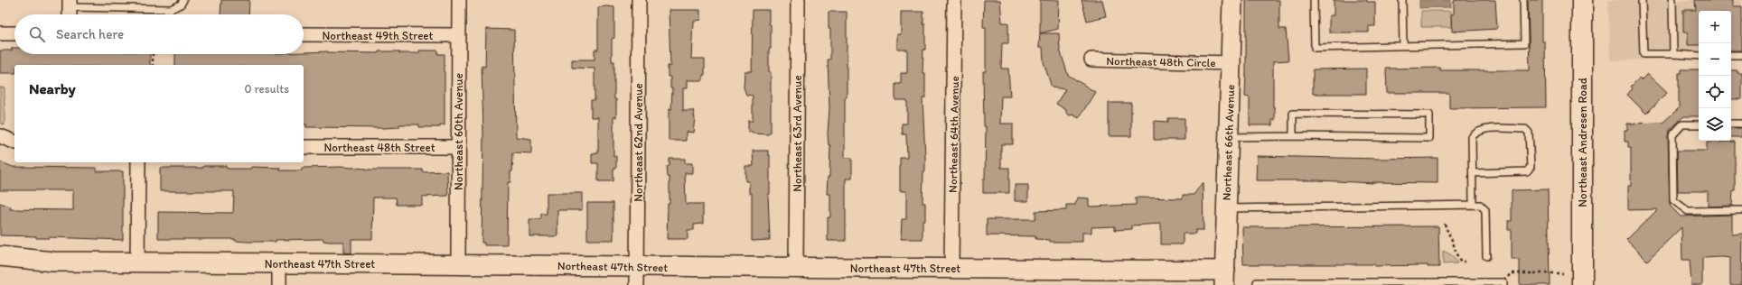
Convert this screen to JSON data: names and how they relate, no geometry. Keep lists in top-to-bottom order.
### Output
{
  "streets": {
    "main road": ["Northeast Andresen Road"],
    "street": [
      "Northeast 49th Street",
      "Northeast 48th Circle",
      "Northeast 60th Avenue",
      "Northeast 63rd Avenue",
      "Northeast 64th Avenue",
      "Northeast 62nd Avenue",
      "Northeast 66th Avenue",
      "Northeast 48th Street",
      "Northeast 47th Street"
    ]
  },
  "crossings": [
    ["Northeast 49th Street", "Northeast 60th Avenue"],
    ["Northeast 48th Circle", "Northeast 66th Avenue"],
    ["Northeast 60th Avenue", "Northeast 48th Street"],
    ["Northeast 60th Avenue", "Northeast 47th Street"],
    ["Northeast 63rd Avenue", "Northeast 47th Street"],
    ["Northeast 64th Avenue", "Northeast 47th Street"],
    ["Northeast 62nd Avenue", "Northeast 47th Street"],
    ["Northeast 66th Avenue", "Northeast 47th Street"]
  ],
  "page": {
    "map_buttons": ["+", "−"],
    "search": "Search here",
    "heading": ["Nearby", "0 results"]
  }
}
